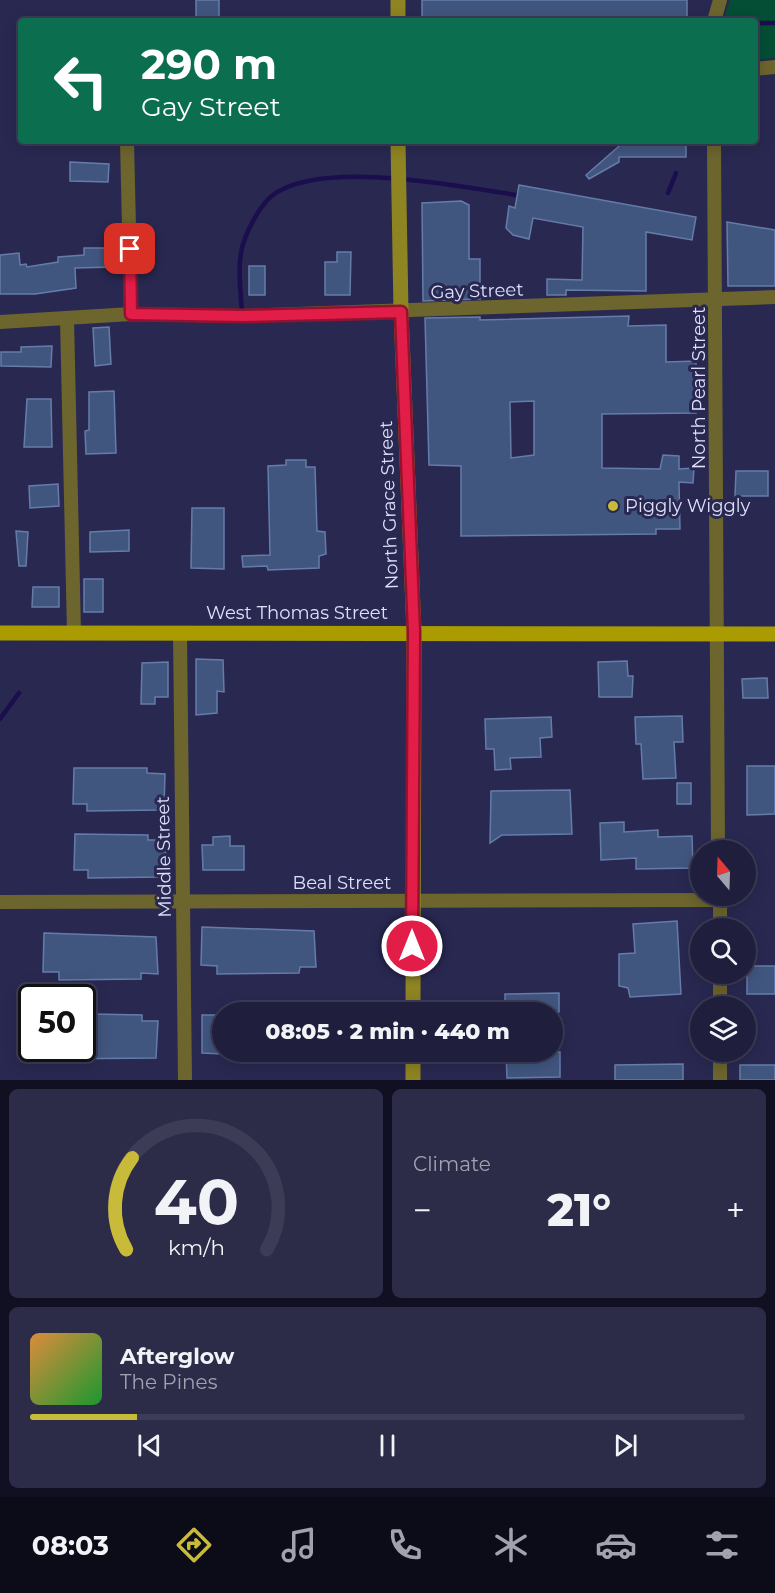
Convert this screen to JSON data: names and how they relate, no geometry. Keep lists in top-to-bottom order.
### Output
{
  "streets": {
    "main road": ["North Grace Street", "West Thomas Street"],
    "street": [
      "Gay Street",
      "North Pearl Street",
      "Middle Street",
      "Beal Street"
    ]
  },
  "crossings": [
    ["Gay Street", "North Pearl Street"],
    ["Gay Street", "North Grace Street"],
    ["North Pearl Street", "West Thomas Street"],
    ["North Grace Street", "West Thomas Street"],
    ["North Grace Street", "Beal Street"],
    ["West Thomas Street", "Middle Street"],
    ["Middle Street", "Beal Street"]
  ],
  "places": ["Piggly Wiggly"],
  "north": "top",
  "page": {
    "turn": ["290 m", "Gay Street"],
    "limit": "50",
    "trip": "08:05 · 2 min · 440 m",
    "tile": "Climate",
    "heat": ["−", "21°", "+"],
    "song": ["Afterglow", "The Pines"],
    "tabs": "08:03",
    "gauge": ["40", "km/h"]
  }
}
